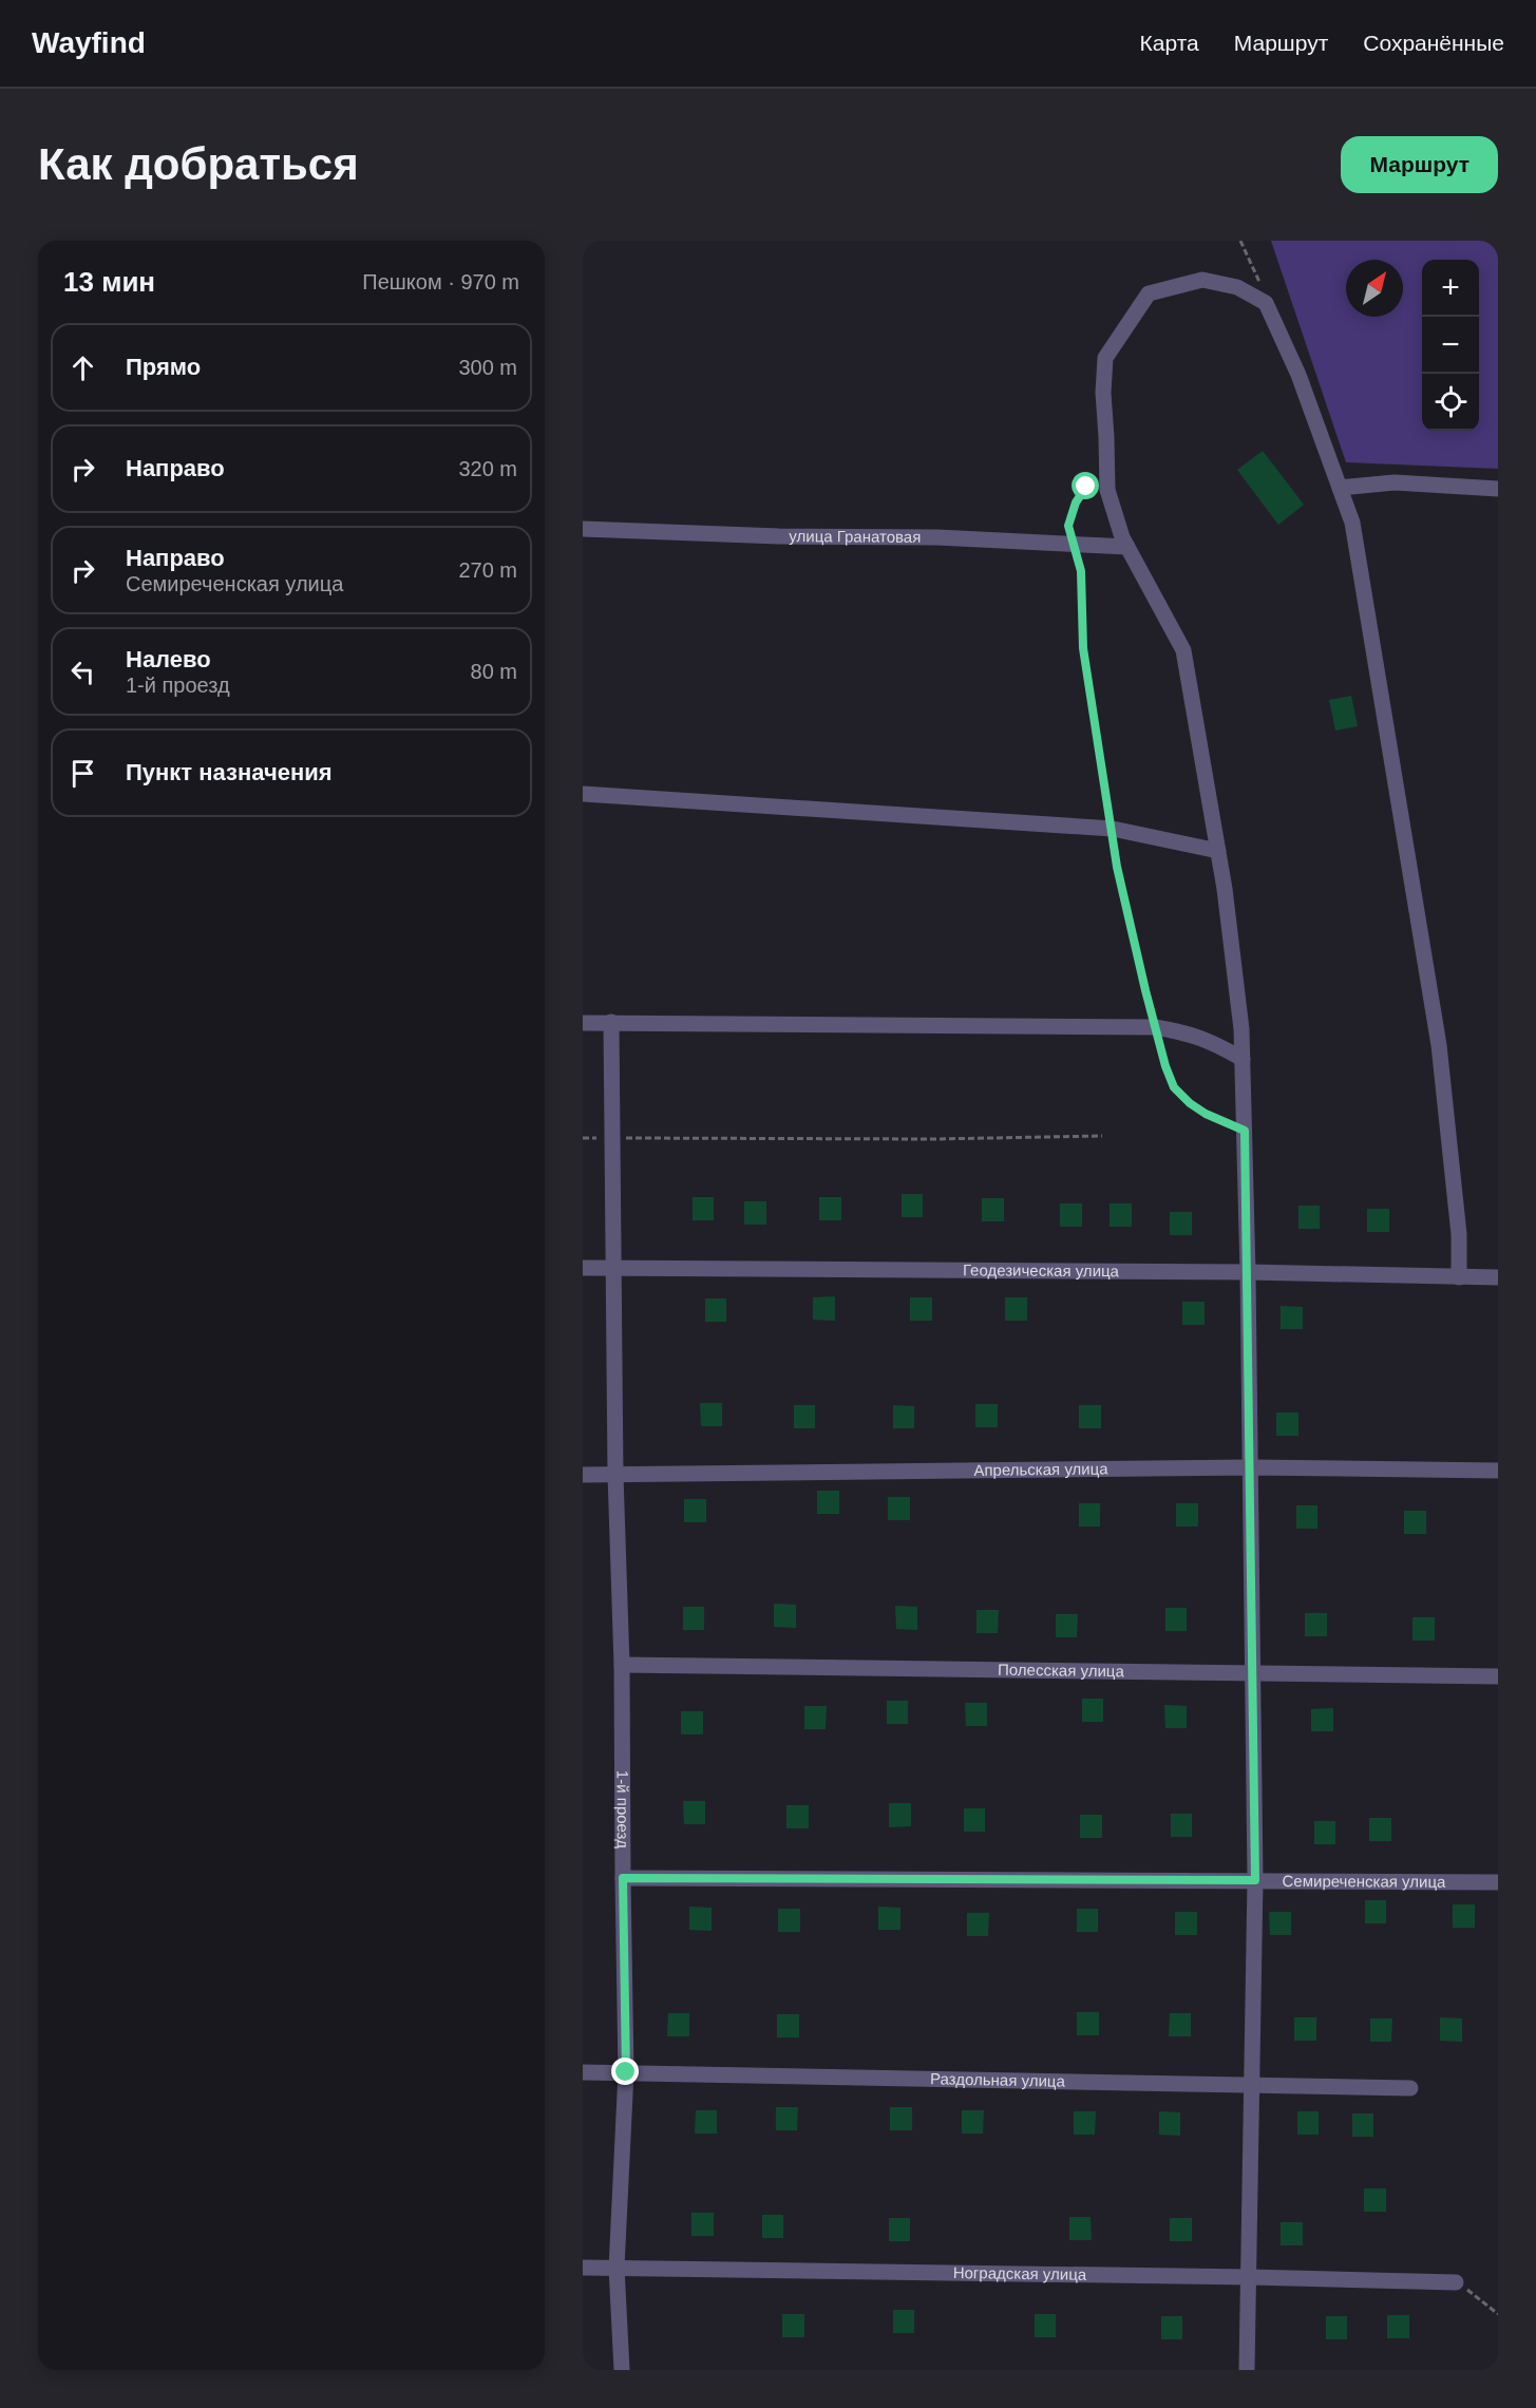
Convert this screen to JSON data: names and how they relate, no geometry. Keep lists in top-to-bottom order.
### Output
{
  "streets": {
    "street": [
      "улица Гранатовая",
      "Геодезическая улица",
      "Апрельская улица",
      "Полесская улица",
      "1-й проезд",
      "Семиреченская улица",
      "Раздольная улица",
      "Ноградская улица"
    ]
  },
  "crossings": [
    ["Геодезическая улица", "1-й проезд"],
    ["Апрельская улица", "1-й проезд"],
    ["Полесская улица", "1-й проезд"],
    ["1-й проезд", "Семиреченская улица"],
    ["1-й проезд", "Раздольная улица"],
    ["1-й проезд", "Ноградская улица"]
  ],
  "north": "top right",
  "page": {
    "header": "Wayfind",
    "nav": ["Карта", "Маршрут", "Сохранённые"],
    "buttons": "Маршрут",
    "title": "Как добраться",
    "heading": ["13 мин", "Пешком · 970 m"],
    "map_buttons": ["+", "−"],
    "list": [
      ["Прямо", "300 m"],
      ["Направо", "320 m"],
      ["Направо", "Семиреченская улица", "270 m"],
      ["Налево", "1-й проезд", "80 m"],
      "Пункт назначения"
    ]
  }
}
